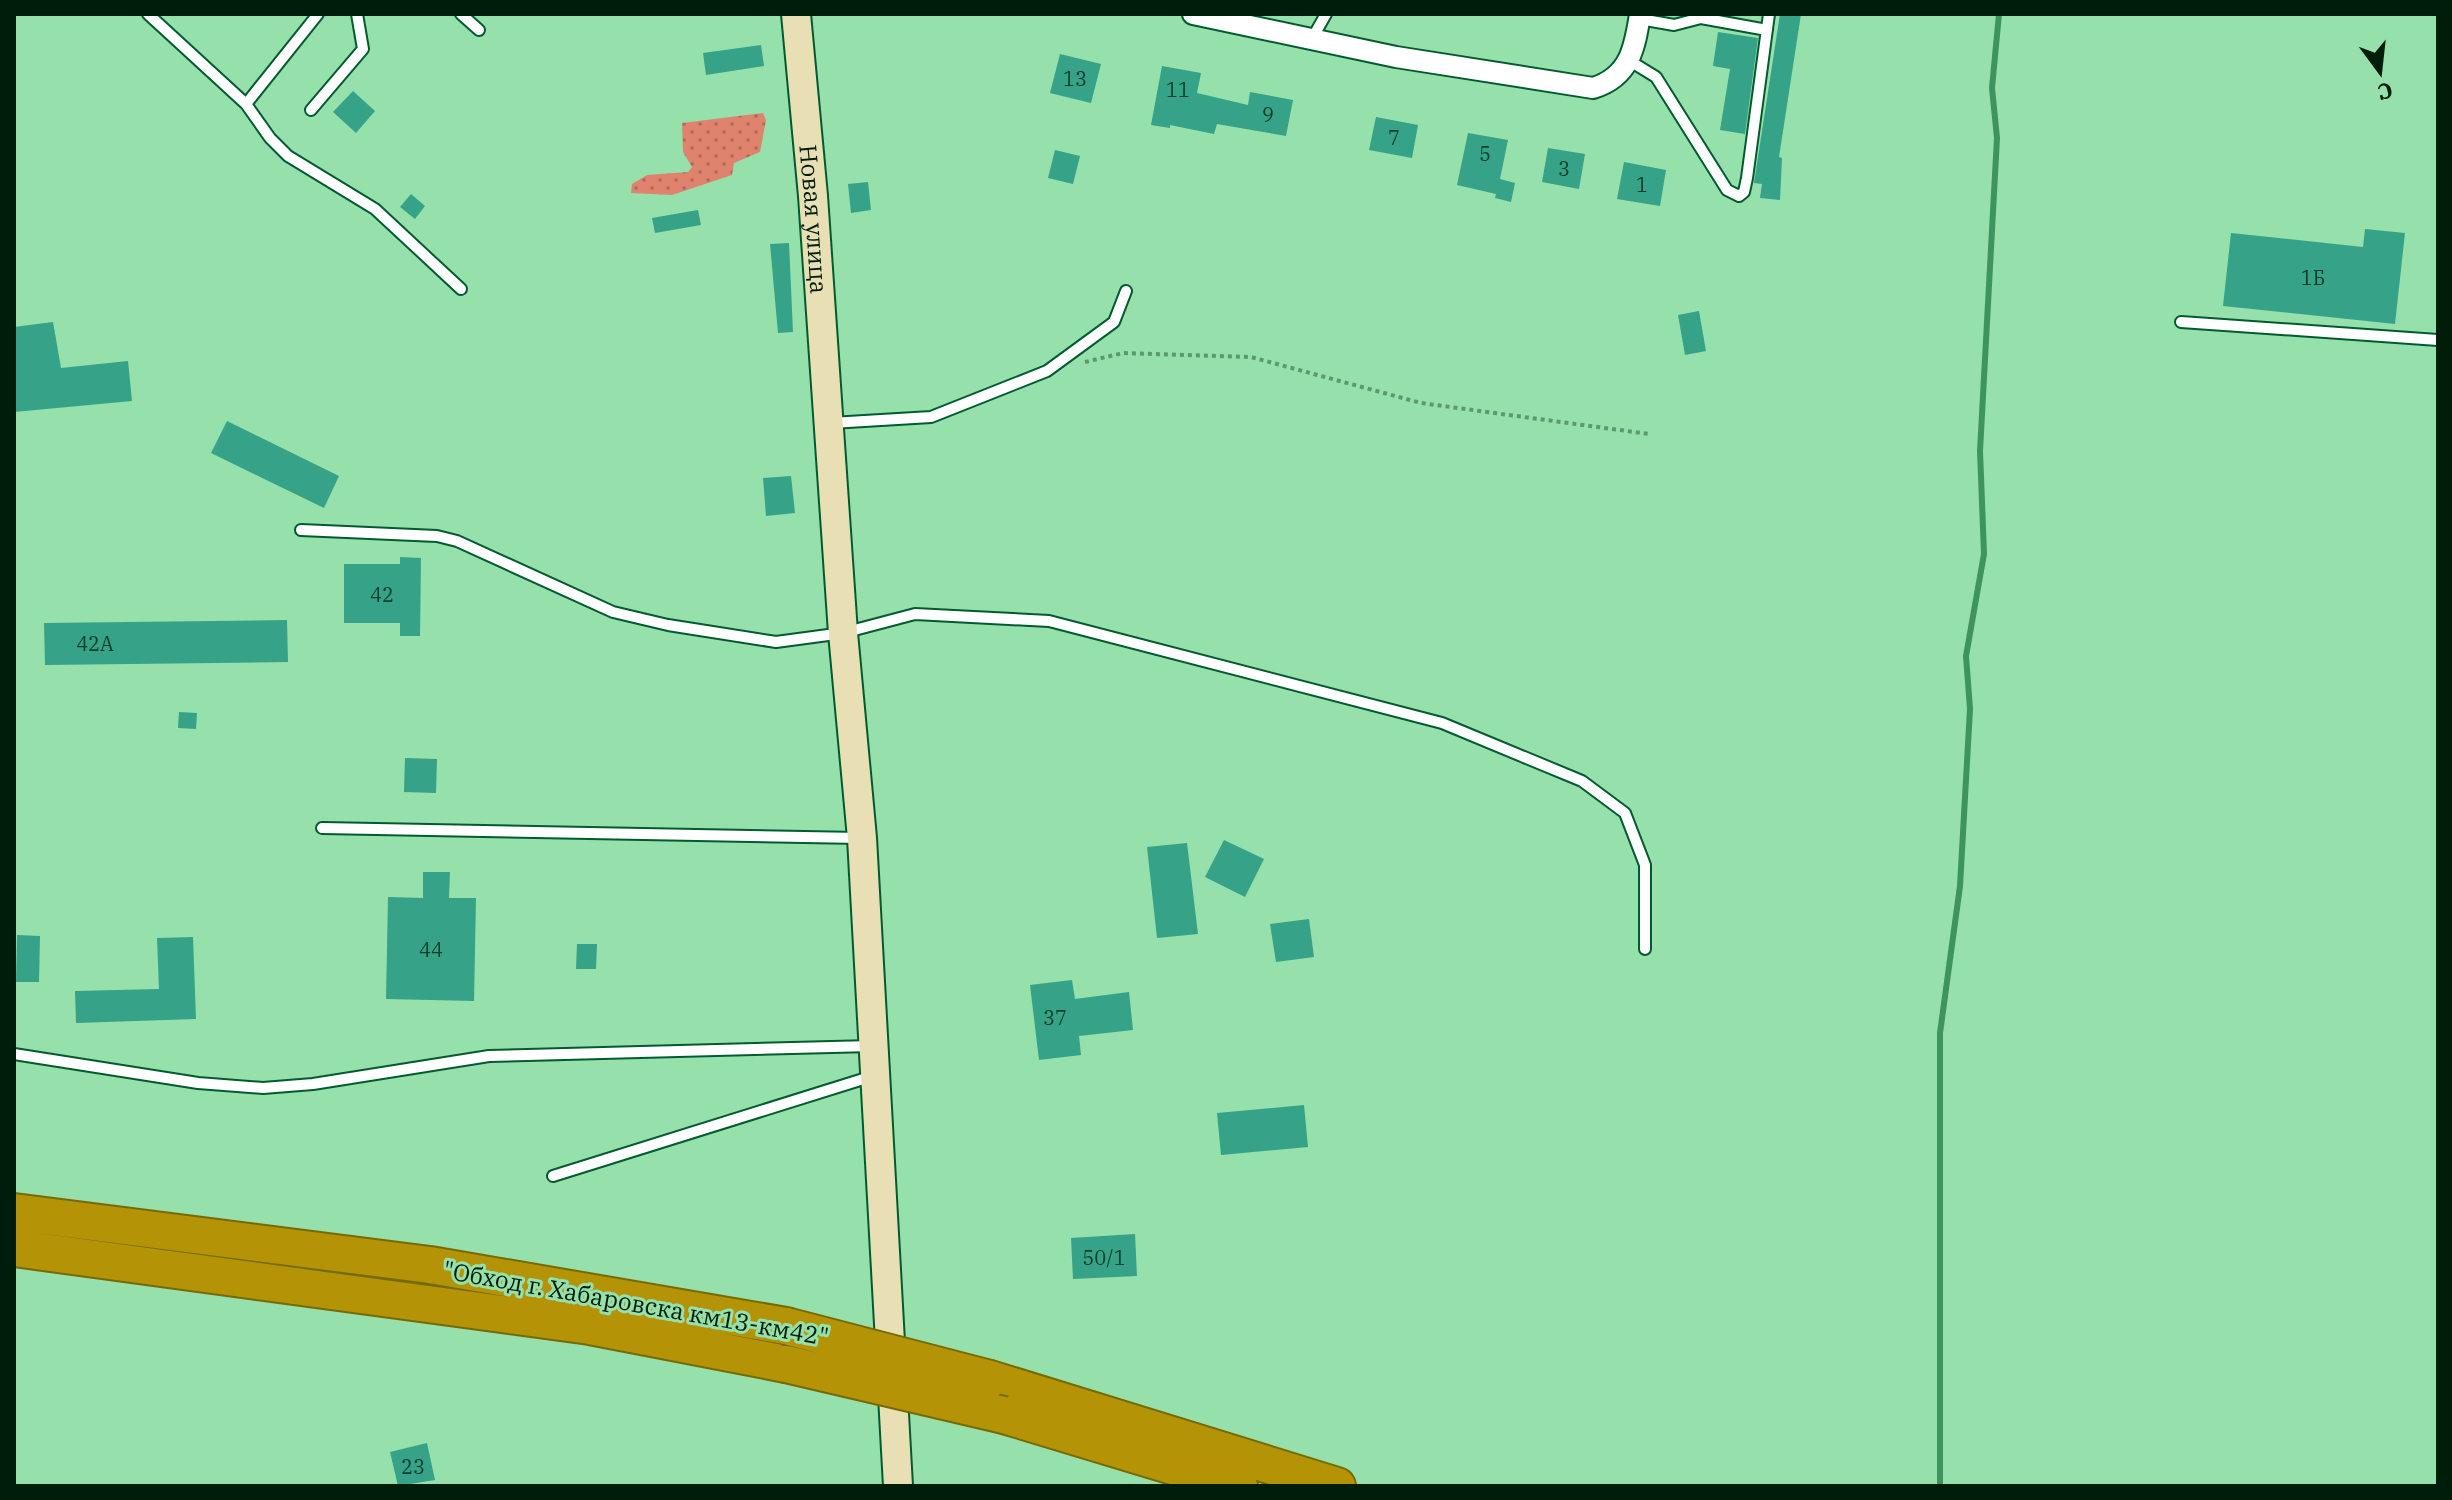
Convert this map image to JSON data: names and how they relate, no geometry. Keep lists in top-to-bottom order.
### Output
{
  "streets": {
    "highway": ["\"Обход г. Хабаровска км13-км42\""],
    "main road": ["Новая улица"]
  },
  "house_numbers": [
    "13",
    "11",
    "9",
    "7",
    "5",
    "3",
    "1",
    "1Б",
    "42",
    "42А",
    "44",
    "37",
    "50/1",
    "23"
  ],
  "north": "bottom"
}
